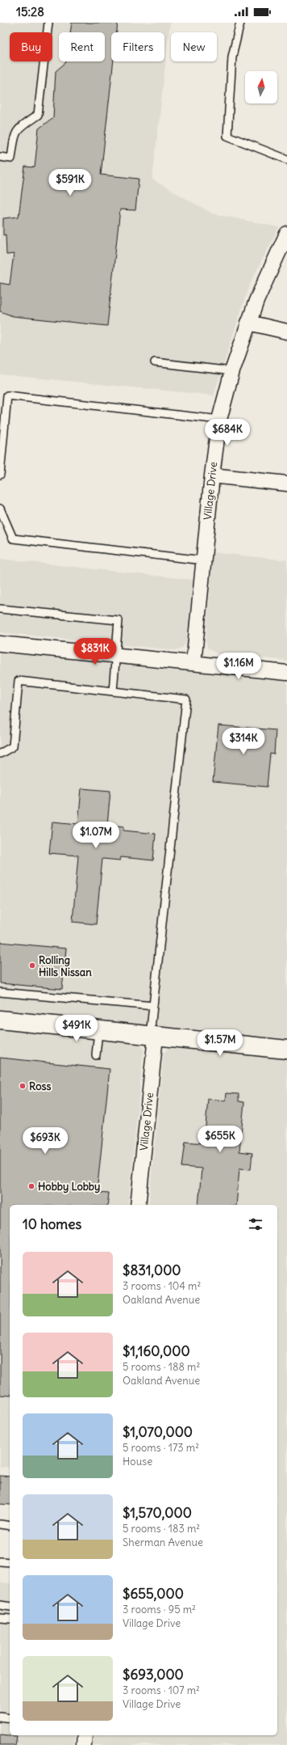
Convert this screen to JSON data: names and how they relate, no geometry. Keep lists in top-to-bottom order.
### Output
{
  "streets": {
    "street": ["Village Drive"]
  },
  "places": ["Rolling Hills Nissan", "Ross", "Hobby Lobby"],
  "north": "top",
  "page": {
    "status": "15:28",
    "chip": [
      "Buy",
      "Rent",
      "Filters",
      "New"
    ],
    "price": [
      "$591K",
      "$684K",
      "$831K",
      "$1.16M",
      "$314K",
      "$1.07M",
      "$491K",
      "$1.57M",
      "$655K",
      "$693K"
    ],
    "heading": "10 homes",
    "list": [
      {
        "name": "$831,000",
        "note": "3 rooms · 104 m² · Oakland Avenue"
      },
      {
        "name": "$1,160,000",
        "note": "5 rooms · 188 m² · Oakland Avenue"
      },
      {
        "name": "$1,070,000",
        "note": "5 rooms · 173 m² · House"
      },
      {
        "name": "$1,570,000",
        "note": "5 rooms · 183 m² · Sherman Avenue"
      },
      {
        "name": "$655,000",
        "note": "3 rooms · 95 m² · Village Drive"
      },
      {
        "name": "$693,000",
        "note": "3 rooms · 107 m² · Village Drive"
      }
    ]
  }
}
